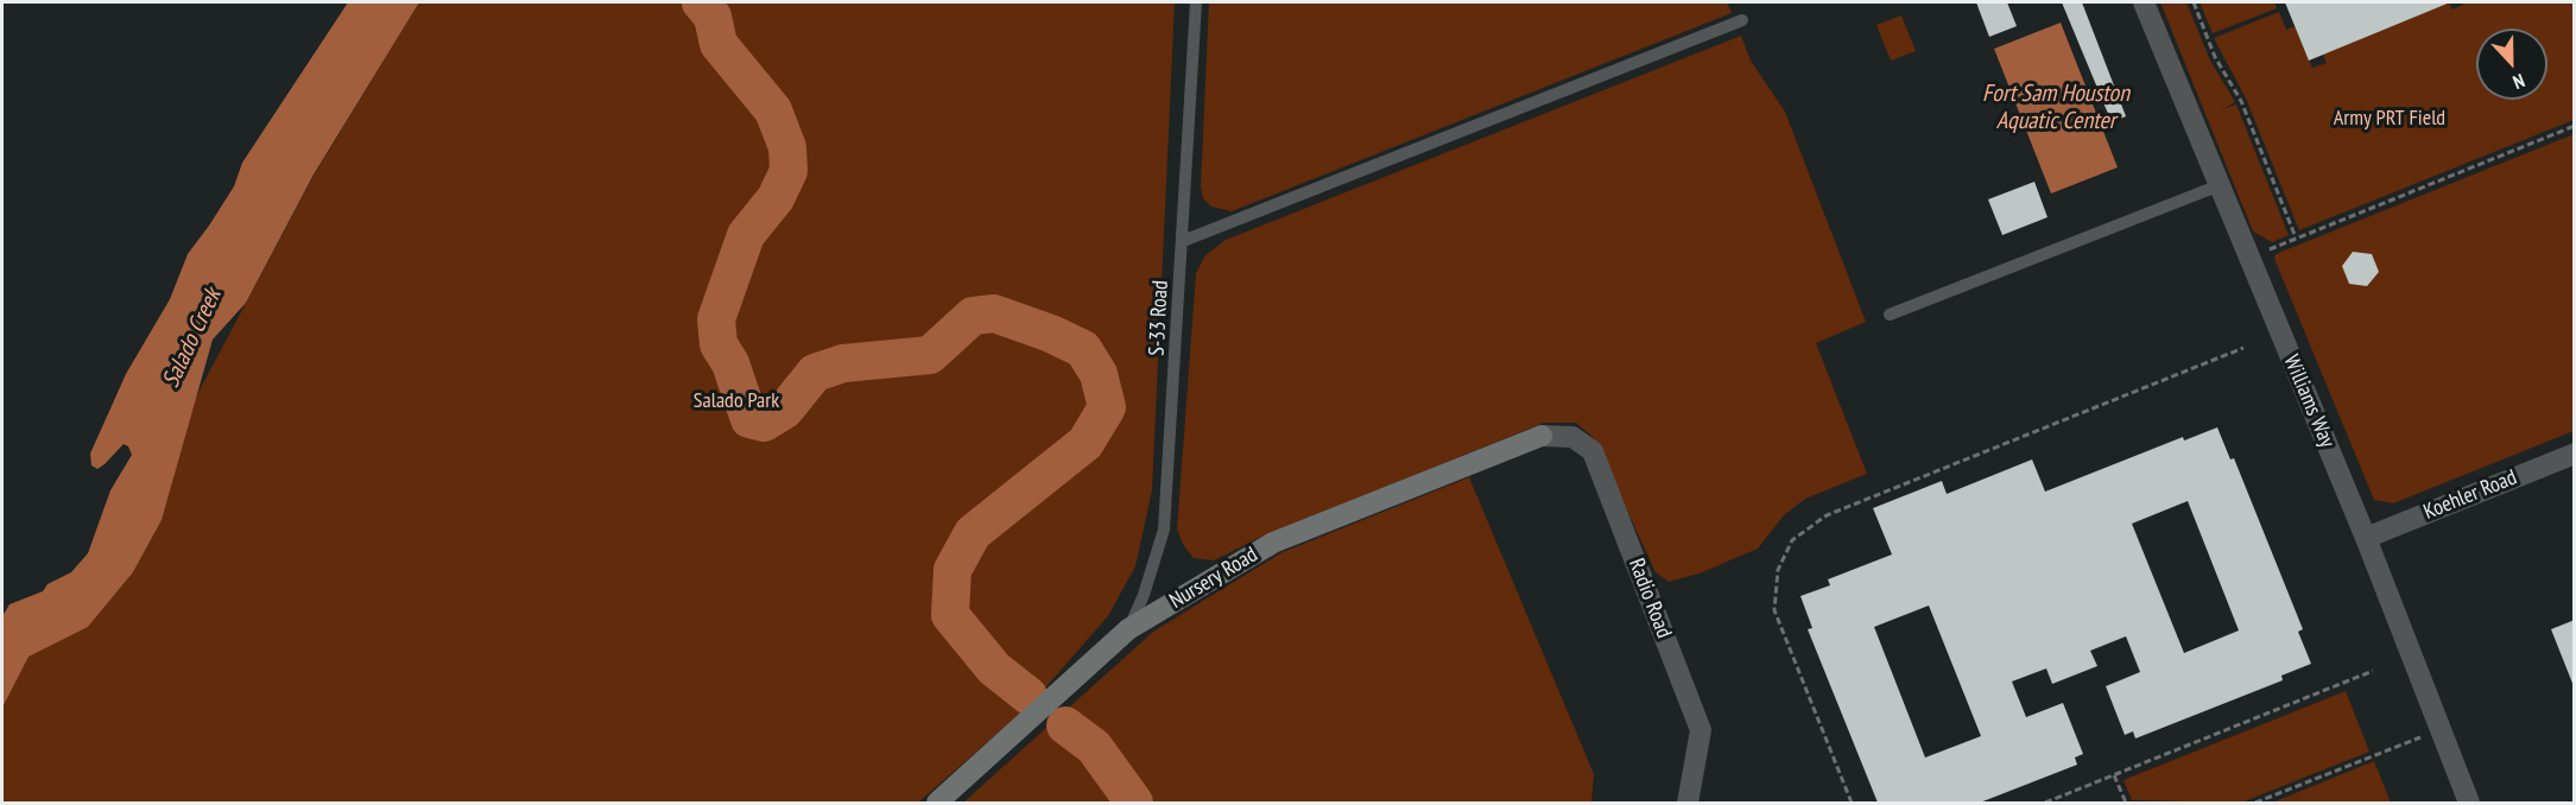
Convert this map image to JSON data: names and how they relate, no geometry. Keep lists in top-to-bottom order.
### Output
{
  "streets": {
    "street": [
      "Williams Way",
      "Koehler Road",
      "Nursery Road",
      "Radio Road"
    ],
    "lane": ["S-33 Road"]
  },
  "crossings": [
    ["S-33 Road", "Nursery Road"],
    ["Williams Way", "Koehler Road"],
    ["Nursery Road", "Radio Road"]
  ],
  "water": ["Fort Sam Houston Aquatic Center", "Salado Creek"],
  "parks": ["Army PRT Field", "Salado Park"],
  "north": "bottom"
}
